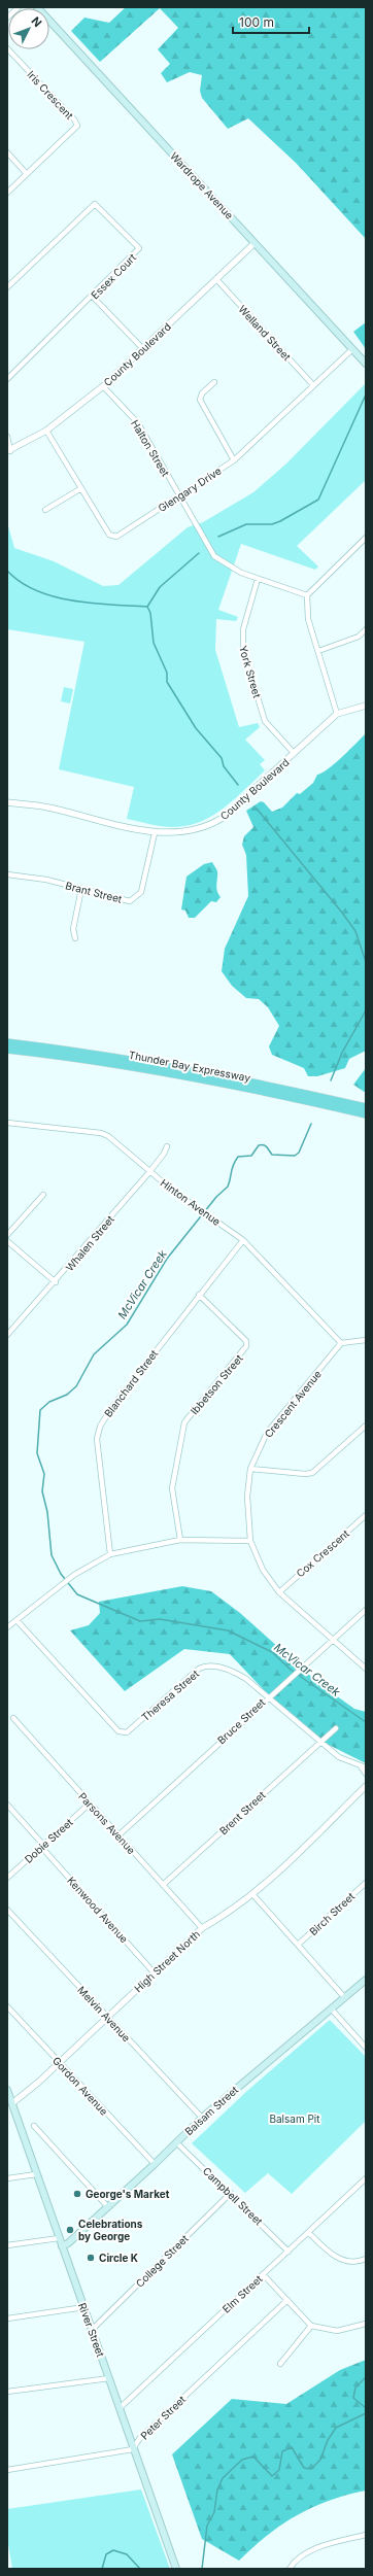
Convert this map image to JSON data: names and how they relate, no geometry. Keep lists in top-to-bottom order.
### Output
{
  "streets": {
    "highway": ["Thunder Bay Expressway"],
    "main road": ["Wardrope Avenue", "Balsam Street", "River Street"],
    "street": [
      "Iris Crescent",
      "Essex Court",
      "Welland Street",
      "County Boulevard",
      "Halton Street",
      "Glengary Drive",
      "York Street",
      "Brant Street",
      "Hinton Avenue",
      "Whalen Street",
      "Blanchard Street",
      "Ibbetson Street",
      "Crescent Avenue",
      "Cox Crescent",
      "Theresa Street",
      "Bruce Street",
      "Brent Street",
      "Parsons Avenue",
      "Dobie Street",
      "Kenwood Avenue",
      "Birch Street",
      "High Street North",
      "Melvin Avenue",
      "Gordon Avenue",
      "Campbell Street",
      "College Street",
      "Elm Street",
      "Peter Street"
    ]
  },
  "crossings": [
    ["Wardrope Avenue", "County Boulevard"],
    ["Wardrope Avenue", "Glengary Drive"],
    ["Welland Street", "County Boulevard"],
    ["Welland Street", "Glengary Drive"],
    ["County Boulevard", "Halton Street"],
    ["County Boulevard", "Glengary Drive"],
    ["County Boulevard", "York Street"],
    ["County Boulevard", "Brant Street"],
    ["Halton Street", "Glengary Drive"],
    ["Halton Street", "York Street"],
    ["Hinton Avenue", "Whalen Street"],
    ["Hinton Avenue", "Blanchard Street"],
    ["Hinton Avenue", "Crescent Avenue"],
    ["Blanchard Street", "Ibbetson Street"],
    ["Crescent Avenue", "Cox Crescent"],
    ["Crescent Avenue", "Bruce Street"],
    ["Theresa Street", "Bruce Street"],
    ["Theresa Street", "Brent Street"],
    ["Bruce Street", "Parsons Avenue"],
    ["Brent Street", "Parsons Avenue"],
    ["Parsons Avenue", "Dobie Street"],
    ["Parsons Avenue", "High Street North"],
    ["Dobie Street", "Kenwood Avenue"],
    ["Kenwood Avenue", "High Street North"],
    ["High Street North", "Melvin Avenue"],
    ["High Street North", "Gordon Avenue"],
    ["High Street North", "River Street"],
    ["Melvin Avenue", "Balsam Street"],
    ["Gordon Avenue", "Balsam Street"],
    ["Balsam Street", "Campbell Street"],
    ["Balsam Street", "River Street"],
    ["Campbell Street", "College Street"],
    ["Campbell Street", "Elm Street"],
    ["College Street", "River Street"],
    ["Elm Street", "River Street"],
    ["River Street", "Peter Street"]
  ],
  "water": ["McVicar Creek"],
  "parks": ["Balsam Pit"],
  "places": ["George's Market", "Celebrations by George", "Circle K"],
  "scale_bar": "100 m",
  "north": "top right"
}
